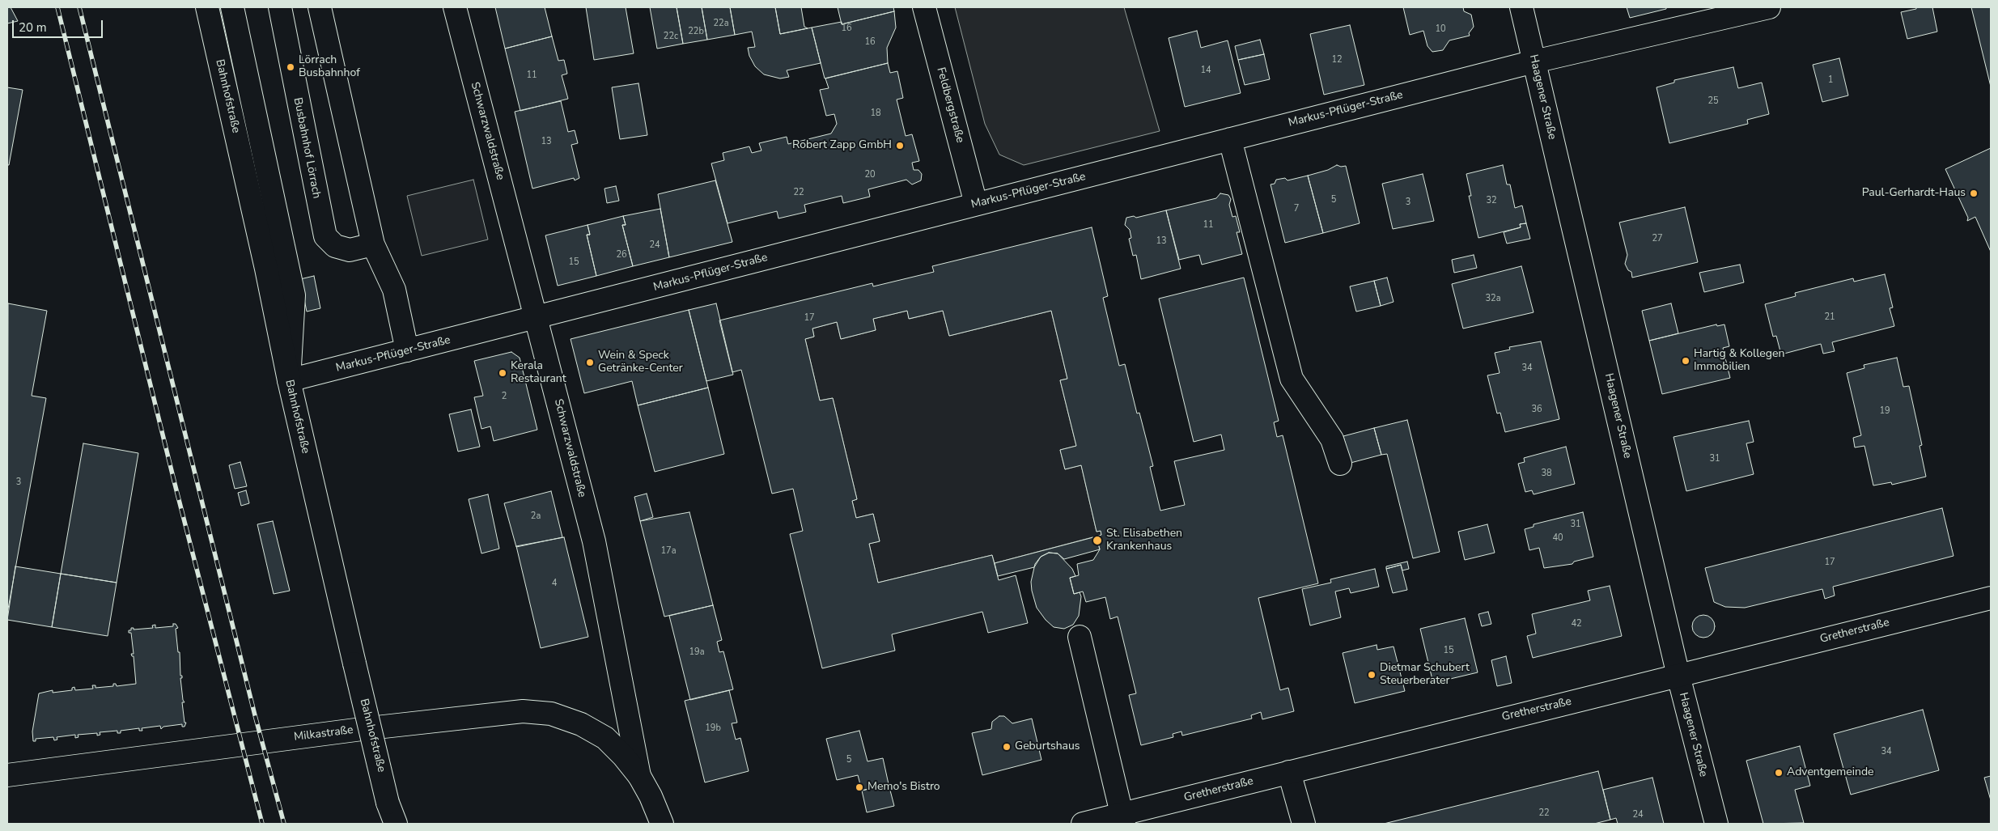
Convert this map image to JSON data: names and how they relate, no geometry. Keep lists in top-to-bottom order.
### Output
{
  "streets": {
    "street": [
      "Bahnhofstraße",
      "Haagener Straße",
      "Feldbergstraße",
      "Markus-Pflüger-Straße",
      "Schwarzwaldstraße",
      "Busbahnhof Lörrach",
      "Gretherstraße",
      "Milkastraße"
    ]
  },
  "crossings": [
    ["Bahnhofstraße", "Markus-Pflüger-Straße"],
    ["Haagener Straße", "Markus-Pflüger-Straße"],
    ["Haagener Straße", "Gretherstraße"],
    ["Feldbergstraße", "Markus-Pflüger-Straße"],
    ["Markus-Pflüger-Straße", "Schwarzwaldstraße"],
    ["Schwarzwaldstraße", "Milkastraße"]
  ],
  "places": [
    "Lörrach Busbahnhof",
    "Robert Zapp GmbH",
    "Paul-Gerhardt-Haus",
    "Hartig & Kollegen Immobilien",
    "Wein & Speck Getränke-Center",
    "Kerala Restaurant",
    "St. Elisabethen Krankenhaus",
    "Dietmar Schubert Steuerberater",
    "Geburtshaus",
    "Adventgemeinde",
    "Memo's Bistro"
  ],
  "house_numbers": [
    "22a",
    "16",
    "10",
    "22b",
    "22c",
    "16",
    "12",
    "14",
    "11",
    "1",
    "25",
    "18",
    "13",
    "20",
    "22",
    "5",
    "32",
    "3",
    "7",
    "11",
    "27",
    "13",
    "24",
    "26",
    "15",
    "32a",
    "21",
    "17",
    "34",
    "2",
    "36",
    "19",
    "31",
    "38",
    "3",
    "2a",
    "31",
    "40",
    "17a",
    "17",
    "4",
    "42",
    "15",
    "19a",
    "19b",
    "34",
    "5",
    "22",
    "24"
  ],
  "scale_bar": "20 m"
}
